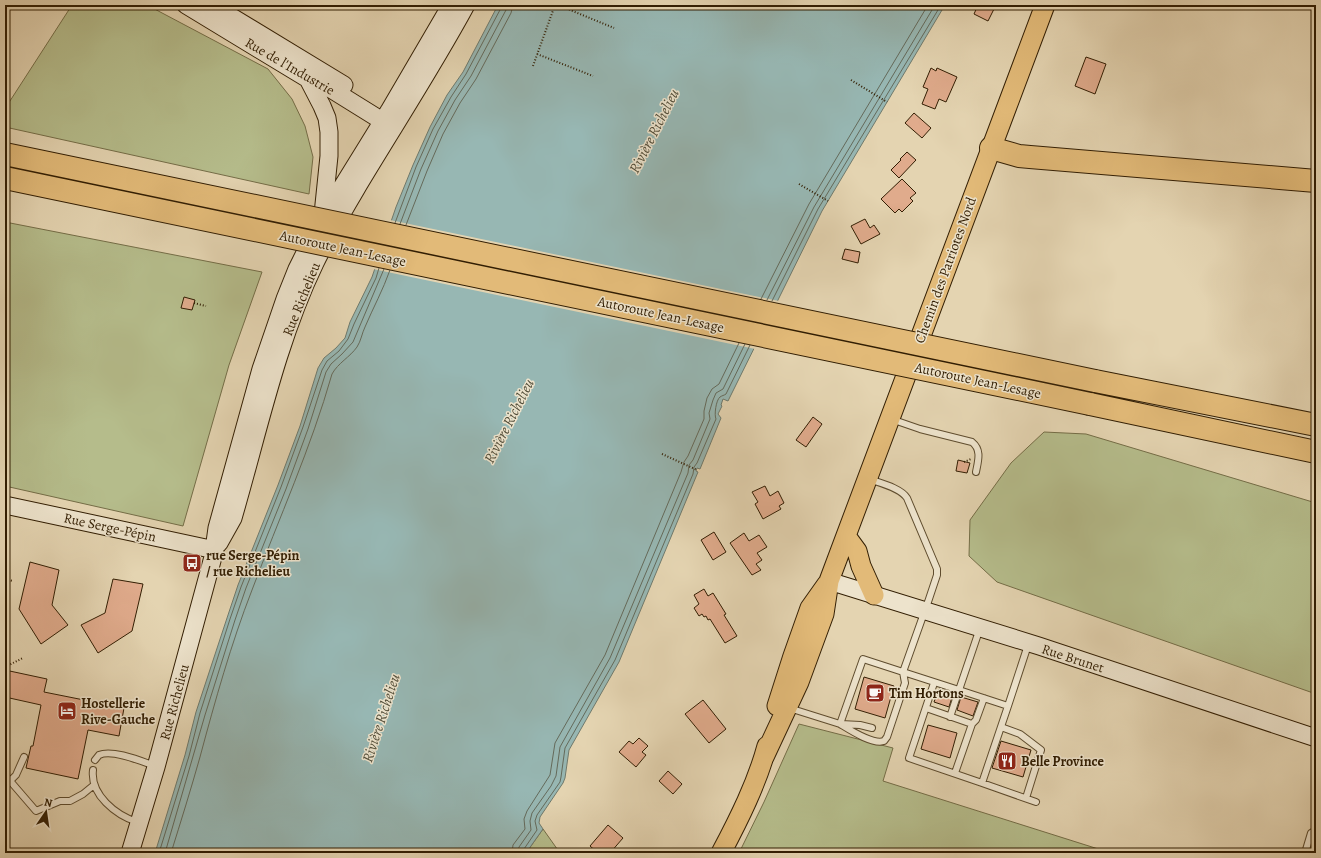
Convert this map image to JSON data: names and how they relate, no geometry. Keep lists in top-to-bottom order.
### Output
{
  "streets": {
    "highway": ["Autoroute Jean-Lesage"],
    "main road": [
      "Rue de l'Industrie",
      "Chemin des Patriotes Nord",
      "Rue Richelieu",
      "Rue Serge-Pépin",
      "Rue Brunet"
    ]
  },
  "crossings": [
    ["Rue de l'Industrie", "Rue Richelieu"],
    ["Chemin des Patriotes Nord", "Rue Brunet"],
    ["Rue Richelieu", "Rue Serge-Pépin"]
  ],
  "water": ["Rivière Richelieu"],
  "places": {
    "bus stop": ["rue Serge-Pépin / rue Richelieu"],
    "cafe": ["Tim Hortons"],
    "hotel": ["Hostellerie Rive-Gauche"],
    "restaurant": ["Belle Province"]
  },
  "north": "top"
}
